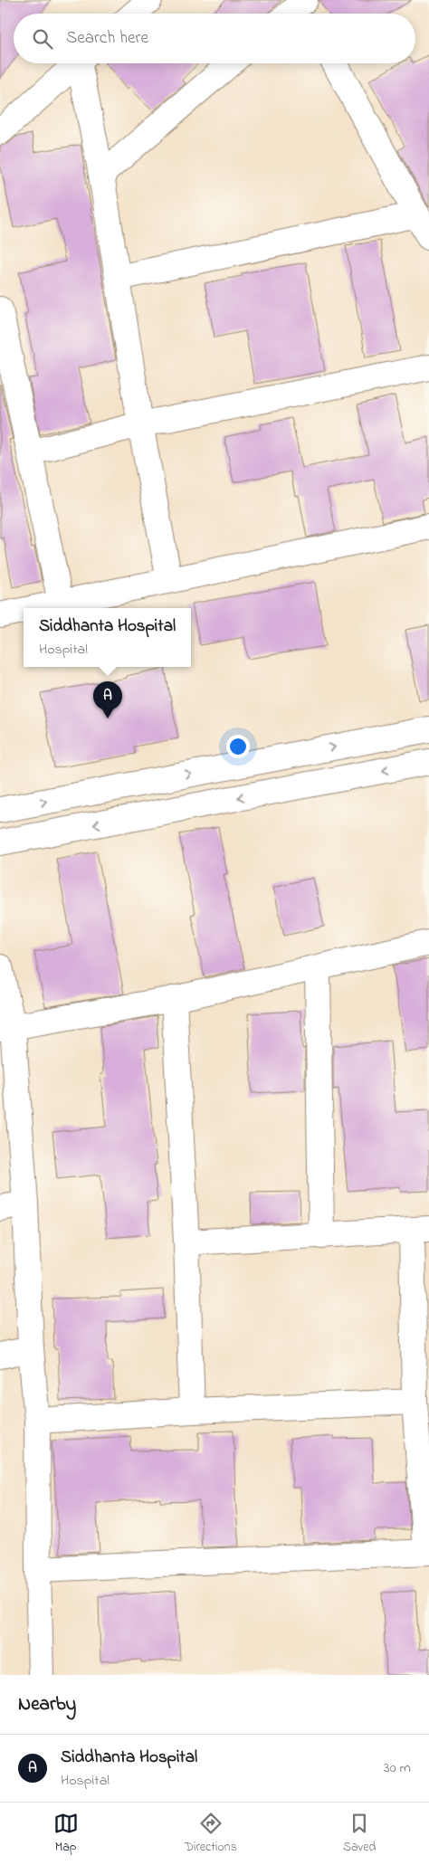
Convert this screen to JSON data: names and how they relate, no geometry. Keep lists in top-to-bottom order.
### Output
{
  "page": {
    "search": "Search here",
    "popup": ["Siddhanta Hospital", "Hospital"],
    "pins": "A",
    "heading": "Nearby",
    "list": [
      {
        "mark": "A",
        "name": "Siddhanta Hospital",
        "note": "Hospital",
        "value": "30 m"
      }
    ],
    "nav": ["Map", "Directions", "Saved"]
  }
}
